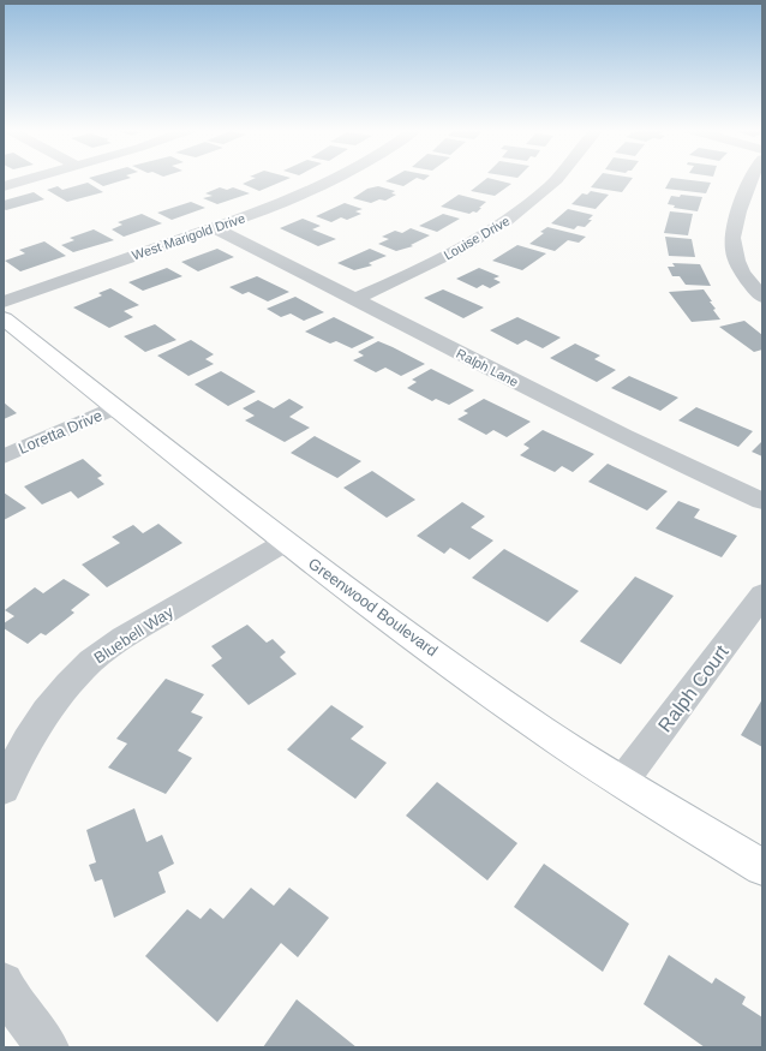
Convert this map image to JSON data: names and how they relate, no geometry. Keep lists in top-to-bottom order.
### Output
{
  "streets": {
    "street": [
      "West Marigold Drive",
      "Louise Drive",
      "Ralph Lane",
      "Loretta Drive",
      "Greenwood Boulevard",
      "Bluebell Way",
      "Ralph Court"
    ]
  },
  "crossings": [
    ["West Marigold Drive", "Ralph Lane"],
    ["Louise Drive", "Ralph Lane"],
    ["Loretta Drive", "Greenwood Boulevard"],
    ["Greenwood Boulevard", "Bluebell Way"],
    ["Greenwood Boulevard", "Ralph Court"]
  ]
}
